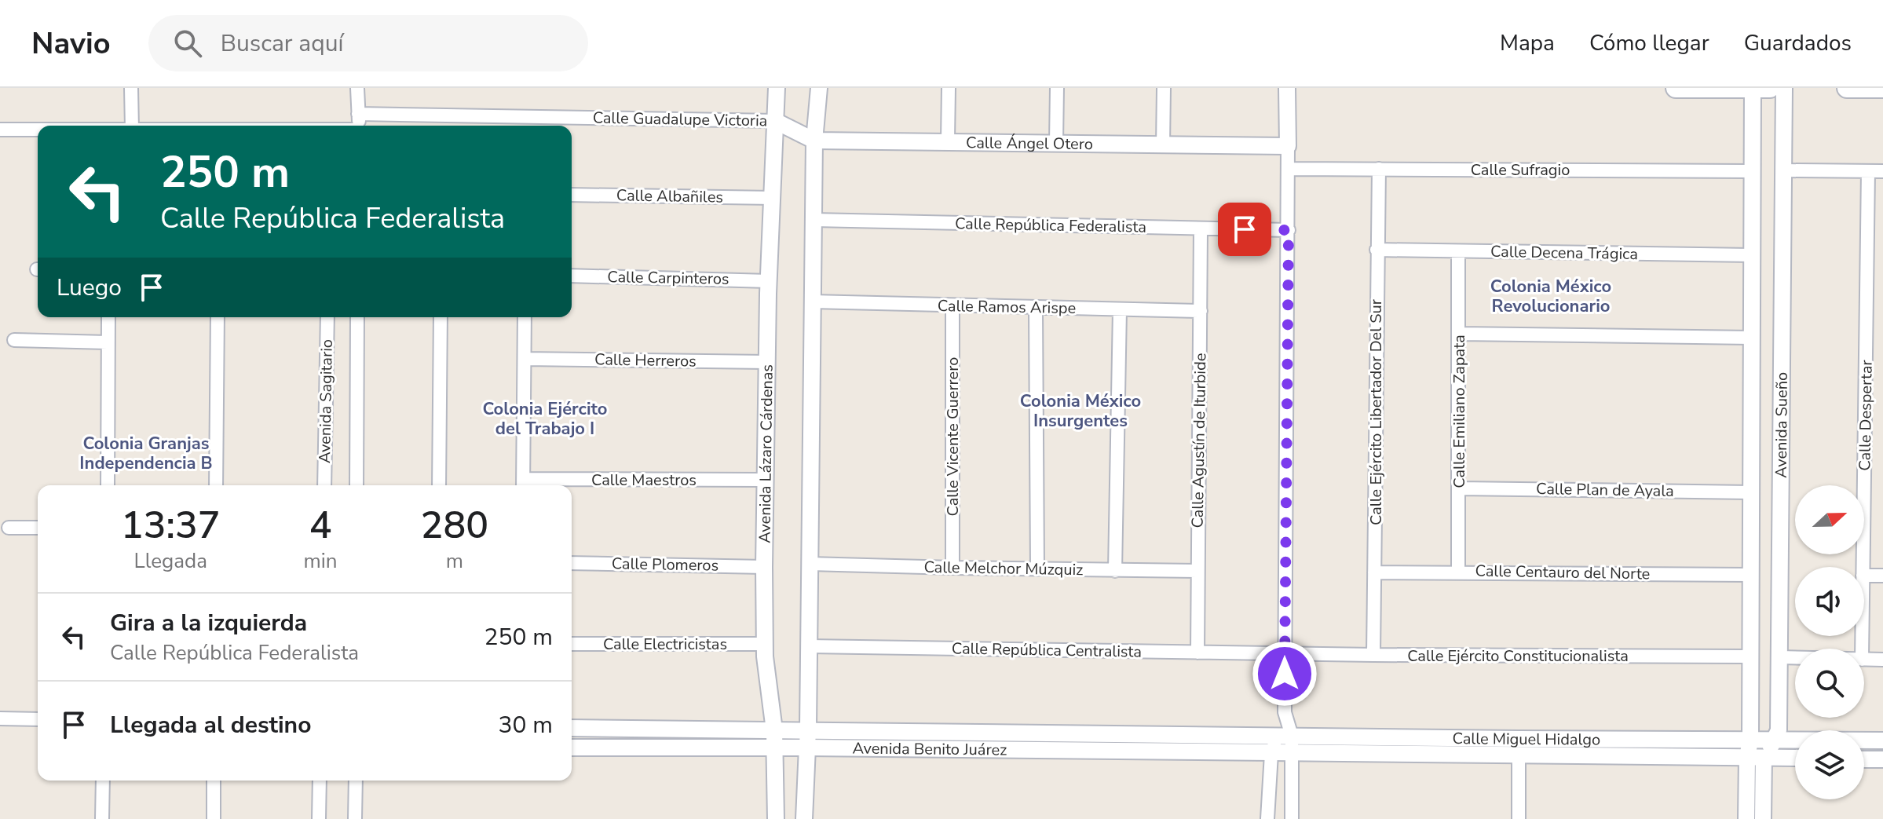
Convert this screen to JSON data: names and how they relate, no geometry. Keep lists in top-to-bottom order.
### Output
{
  "streets": {
    "street": [
      "Calle Guadalupe Victoria",
      "Calle Ángel Otero",
      "Calle Sufragio",
      "Calle Albañiles",
      "Calle República Federalista",
      "Calle Decena Trágica",
      "Calle Carpinteros",
      "Calle Ramos Arispe",
      "Calle Herreros",
      "Avenida Sagitario",
      "Calle Emiliano Zapata",
      "Calle Ejército Libertador Del Sur",
      "Calle Despertar",
      "Avenida Sueño",
      "Calle Vicente Guerrero",
      "Calle Agustín de Iturbide",
      "Avenida Lázaro Cárdenas",
      "Calle Maestros",
      "Calle Plan de Ayala",
      "Calle Plomeros",
      "Calle Melchor Múzquiz",
      "Calle Centauro del Norte",
      "Calle Electricistas",
      "Calle República Centralista",
      "Calle Ejército Constitucionalista",
      "Calle Miguel Hidalgo",
      "Avenida Benito Juárez"
    ]
  },
  "crossings": [
    ["Calle Guadalupe Victoria", "Calle Ángel Otero"],
    ["Calle Guadalupe Victoria", "Avenida Lázaro Cárdenas"],
    ["Calle Ángel Otero", "Avenida Lázaro Cárdenas"],
    ["Calle Sufragio", "Calle Ejército Libertador Del Sur"],
    ["Calle Sufragio", "Avenida Sueño"],
    ["Calle Albañiles", "Avenida Lázaro Cárdenas"],
    ["Calle República Federalista", "Calle Agustín de Iturbide"],
    ["Calle Decena Trágica", "Calle Emiliano Zapata"],
    ["Calle Decena Trágica", "Calle Ejército Libertador Del Sur"],
    ["Calle Decena Trágica", "Avenida Sueño"],
    ["Calle Carpinteros", "Avenida Lázaro Cárdenas"],
    ["Calle Ramos Arispe", "Calle Vicente Guerrero"],
    ["Calle Ramos Arispe", "Calle Agustín de Iturbide"],
    ["Calle Herreros", "Avenida Lázaro Cárdenas"],
    ["Calle Emiliano Zapata", "Calle Plan de Ayala"],
    ["Calle Emiliano Zapata", "Calle Centauro del Norte"],
    ["Calle Ejército Libertador Del Sur", "Calle Centauro del Norte"],
    ["Calle Ejército Libertador Del Sur", "Calle Ejército Constitucionalista"],
    ["Avenida Sueño", "Calle Plan de Ayala"],
    ["Avenida Sueño", "Calle Centauro del Norte"],
    ["Avenida Sueño", "Calle Ejército Constitucionalista"],
    ["Avenida Sueño", "Calle Miguel Hidalgo"],
    ["Calle Vicente Guerrero", "Calle Melchor Múzquiz"],
    ["Calle Agustín de Iturbide", "Calle Melchor Múzquiz"],
    ["Calle Agustín de Iturbide", "Calle República Centralista"],
    ["Avenida Lázaro Cárdenas", "Calle Maestros"],
    ["Avenida Lázaro Cárdenas", "Calle Plomeros"],
    ["Avenida Lázaro Cárdenas", "Calle Electricistas"],
    ["Avenida Lázaro Cárdenas", "Avenida Benito Juárez"],
    ["Calle República Centralista", "Calle Ejército Constitucionalista"],
    ["Calle Miguel Hidalgo", "Avenida Benito Juárez"]
  ],
  "districts": [
    "Colonia México Revolucionario",
    "Colonia México Insurgentes",
    "Colonia Ejército del Trabajo I",
    "Colonia Granjas Independencia B"
  ],
  "north": "right",
  "page": {
    "header": "Navio",
    "search": "Buscar aquí",
    "nav": ["Mapa", "Cómo llegar", "Guardados"],
    "turn": ["250 m", "Calle República Federalista"],
    "then": "Luego",
    "eta": [
      "13:37",
      "Llegada",
      "4",
      "min",
      "280",
      "m"
    ],
    "list": [
      {
        "name": "Gira a la izquierda",
        "note": "Calle República Federalista",
        "value": "250 m"
      },
      {
        "name": "Llegada al destino",
        "value": "30 m"
      }
    ]
  }
}
